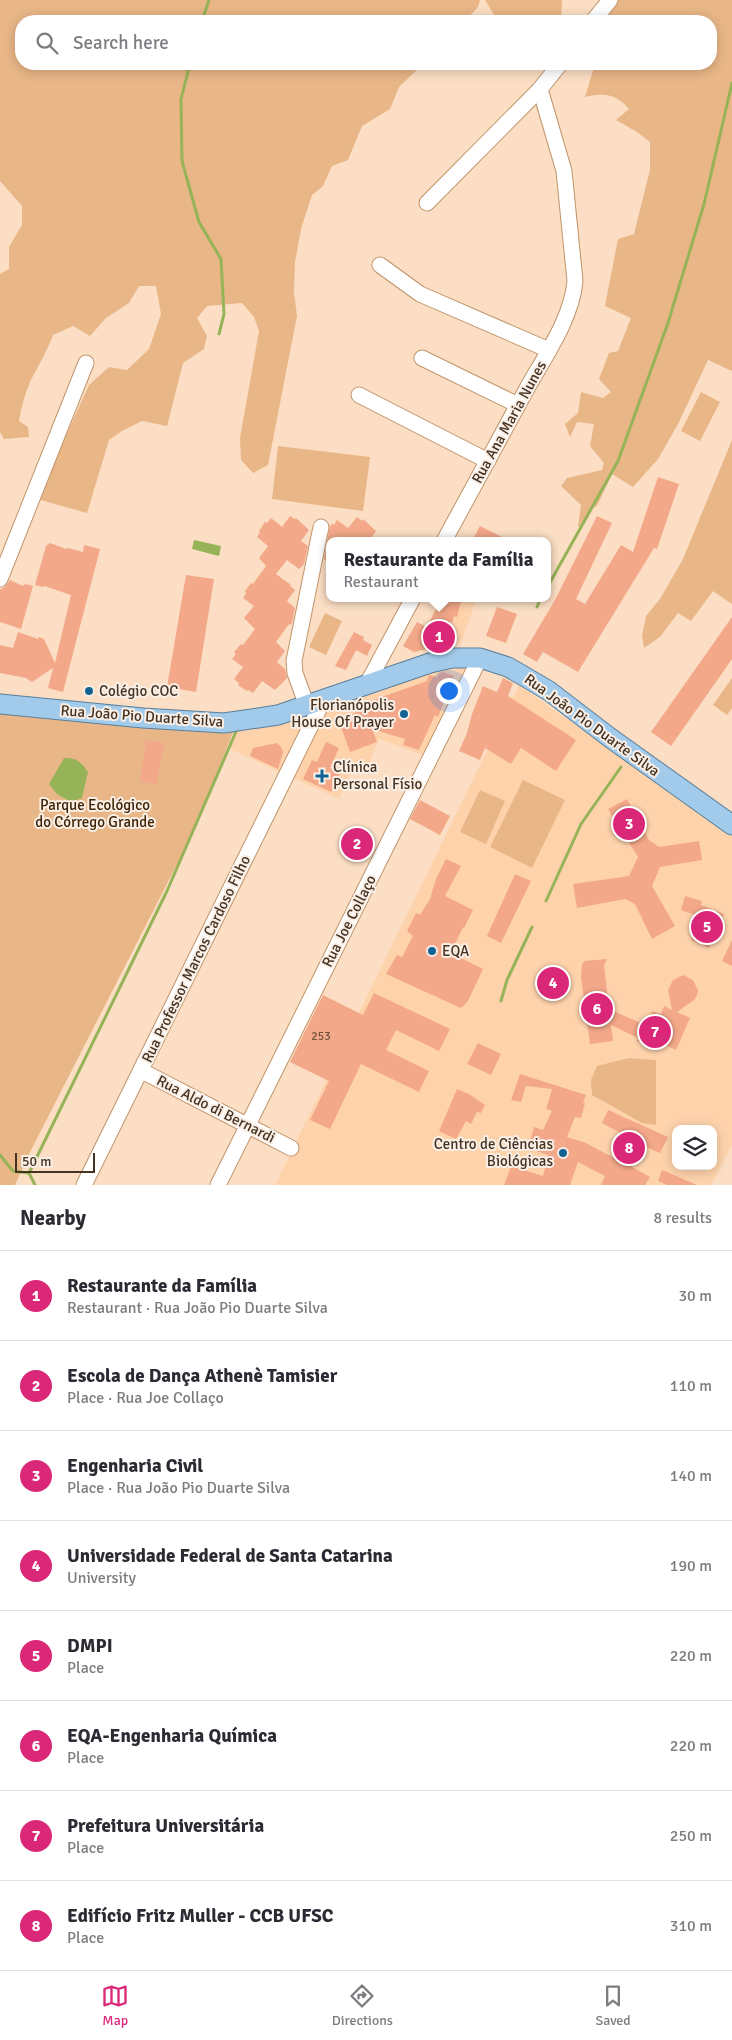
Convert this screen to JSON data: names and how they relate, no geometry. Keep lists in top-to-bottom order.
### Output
{
  "streets": {
    "main road": ["Rua João Pio Duarte Silva"],
    "street": [
      "Rua Ana Maria Nunes",
      "Rua Joe Collaço",
      "Rua Professor Marcos Cardoso Filho",
      "Rua Aldo di Bernardi"
    ]
  },
  "crossings": [
    ["Rua João Pio Duarte Silva", "Rua Joe Collaço"],
    ["Rua João Pio Duarte Silva", "Rua Professor Marcos Cardoso Filho"],
    ["Rua Joe Collaço", "Rua Aldo di Bernardi"],
    ["Rua Professor Marcos Cardoso Filho", "Rua Aldo di Bernardi"]
  ],
  "parks": ["Parque Ecológico do Córrego Grande"],
  "places": {
    "other": [
      "Colégio COC",
      "Florianópolis House Of Prayer",
      "EQA",
      "Centro de Ciências Biológicas"
    ],
    "health": ["Clínica Personal Físio"]
  },
  "house_numbers": ["253"],
  "scale_bar": "50 m",
  "page": {
    "search": "Search here",
    "popup": ["Restaurante da Família", "Restaurant"],
    "pins": [
      "1",
      "3",
      "2",
      "5",
      "4",
      "6",
      "7",
      "8"
    ],
    "scale": "50 m",
    "heading": ["Nearby", "8 results"],
    "list": [
      {
        "mark": "1",
        "name": "Restaurante da Família",
        "note": "Restaurant · Rua João Pio Duarte Silva",
        "value": "30 m"
      },
      {
        "mark": "2",
        "name": "Escola de Dança Athenè Tamisier",
        "note": "Place · Rua Joe Collaço",
        "value": "110 m"
      },
      {
        "mark": "3",
        "name": "Engenharia Civil",
        "note": "Place · Rua João Pio Duarte Silva",
        "value": "140 m"
      },
      {
        "mark": "4",
        "name": "Universidade Federal de Santa Catarina",
        "note": "University",
        "value": "190 m"
      },
      {
        "mark": "5",
        "name": "DMPI",
        "note": "Place",
        "value": "220 m"
      },
      {
        "mark": "6",
        "name": "EQA-Engenharia Química",
        "note": "Place",
        "value": "220 m"
      },
      {
        "mark": "7",
        "name": "Prefeitura Universitária",
        "note": "Place",
        "value": "250 m"
      },
      {
        "mark": "8",
        "name": "Edifício Fritz Muller - CCB UFSC",
        "note": "Place",
        "value": "310 m"
      }
    ],
    "nav": ["Map", "Directions", "Saved"]
  }
}
